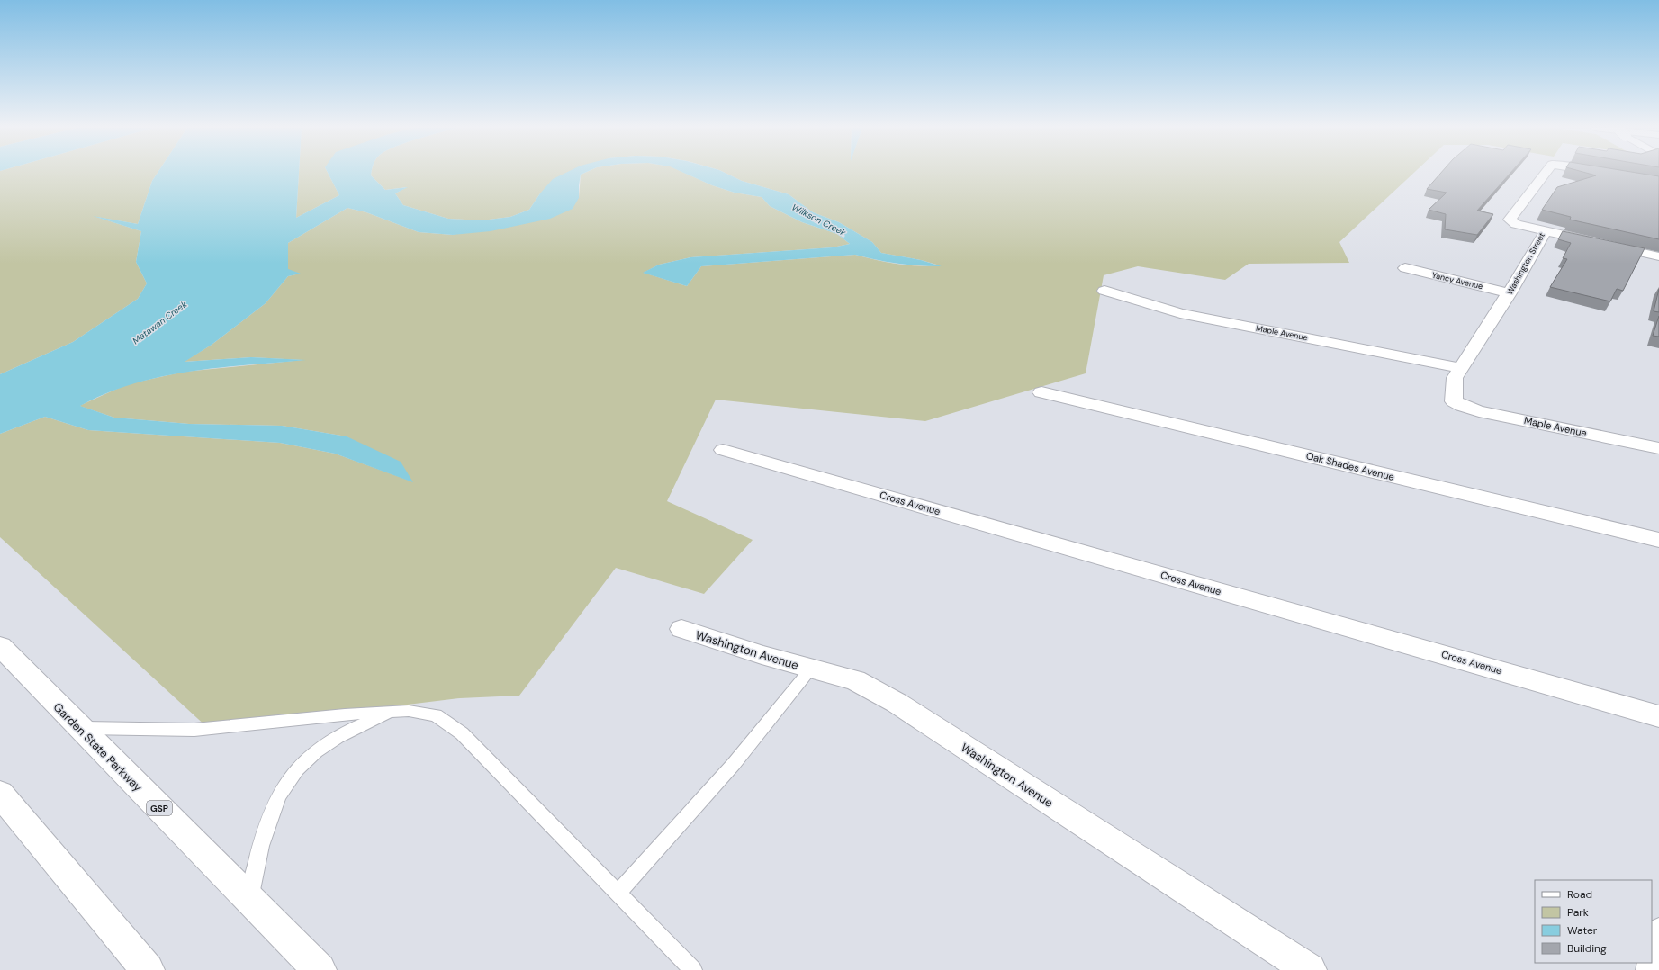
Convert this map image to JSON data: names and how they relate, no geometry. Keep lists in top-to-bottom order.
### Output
{
  "streets": {
    "main road": [
      "Washington Street",
      "Yancy Avenue",
      "Maple Avenue",
      "Oak Shades Avenue",
      "Cross Avenue",
      "Washington Avenue",
      "Garden State Parkway",
      "GSP"
    ]
  },
  "crossings": [
    ["Washington Street", "Yancy Avenue"],
    ["Washington Street", "Maple Avenue"]
  ],
  "water": ["Wilkson Creek", "Matawan Creek"],
  "legend": [
    "Road",
    "Park",
    "Water",
    "Building"
  ]
}
